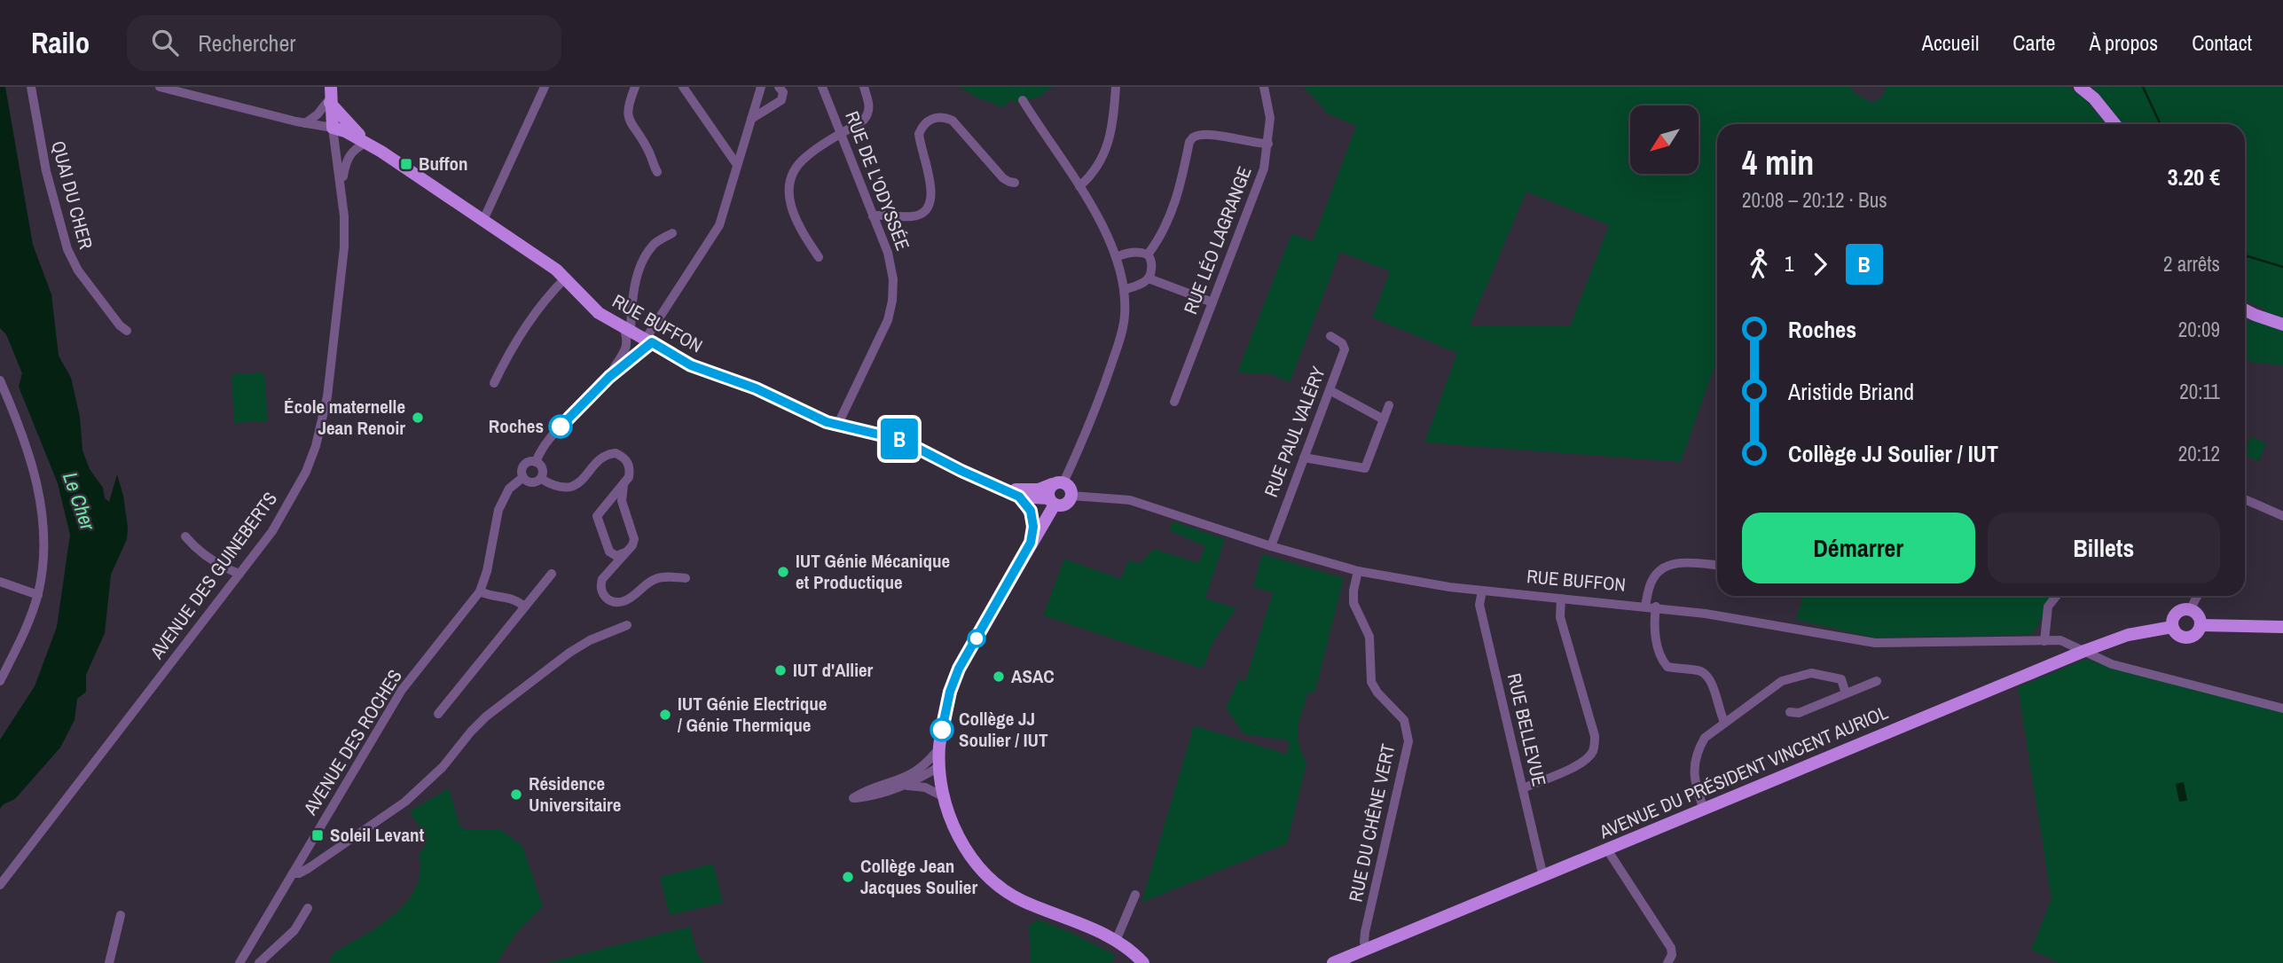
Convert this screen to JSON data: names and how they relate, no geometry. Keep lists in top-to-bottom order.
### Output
{
  "streets": {
    "main road": ["RUE BUFFON", "AVENUE DU PRÉSIDENT VINCENT AURIOL"],
    "street": [
      "RUE DE L'ODYSSÉE",
      "QUAI DU CHER",
      "RUE LÉO LAGRANGE",
      "RUE PAUL VALÉRY",
      "AVENUE DES GUINEBERTS",
      "RUE BELLEVUE",
      "AVENUE DES ROCHES",
      "RUE DU CHÊNE VERT"
    ]
  },
  "crossings": [
    ["RUE DE L'ODYSSÉE", "RUE BUFFON"],
    ["RUE BUFFON", "RUE PAUL VALÉRY"],
    ["RUE BUFFON", "AVENUE DES GUINEBERTS"],
    ["RUE BUFFON", "RUE BELLEVUE"],
    ["RUE BUFFON", "AVENUE DU PRÉSIDENT VINCENT AURIOL"],
    ["RUE BUFFON", "RUE DU CHÊNE VERT"],
    ["RUE BELLEVUE", "AVENUE DU PRÉSIDENT VINCENT AURIOL"],
    ["AVENUE DU PRÉSIDENT VINCENT AURIOL", "RUE DU CHÊNE VERT"]
  ],
  "water": ["Le Cher"],
  "places": {
    "transit": ["Buffon", "Soleil Levant"],
    "other": [
      "École maternelle Jean Renoir",
      "Roches",
      "IUT Génie Mécanique et Productique",
      "IUT d'Allier",
      "ASAC",
      "IUT Génie Electrique / Génie Thermique",
      "Collège JJ Soulier / IUT",
      "Résidence Universitaire",
      "Collège Jean Jacques Soulier"
    ]
  },
  "lines": ["bus line B"],
  "north": "bottom left",
  "page": {
    "header": "Railo",
    "search": "Rechercher",
    "nav": [
      "Accueil",
      "Carte",
      "À propos",
      "Contact"
    ],
    "on_map": "B",
    "heading": ["4 min", "20:08 – 20:12 · Bus", "3.20 €"],
    "legs": ["1", "B", "2 arrêts"],
    "list": [
      {
        "name": "Roches",
        "value": "20:09"
      },
      {
        "name": "Aristide Briand",
        "value": "20:11"
      },
      {
        "name": "Collège JJ Soulier / IUT",
        "value": "20:12"
      }
    ],
    "buttons": ["Démarrer", "Billets"]
  }
}
